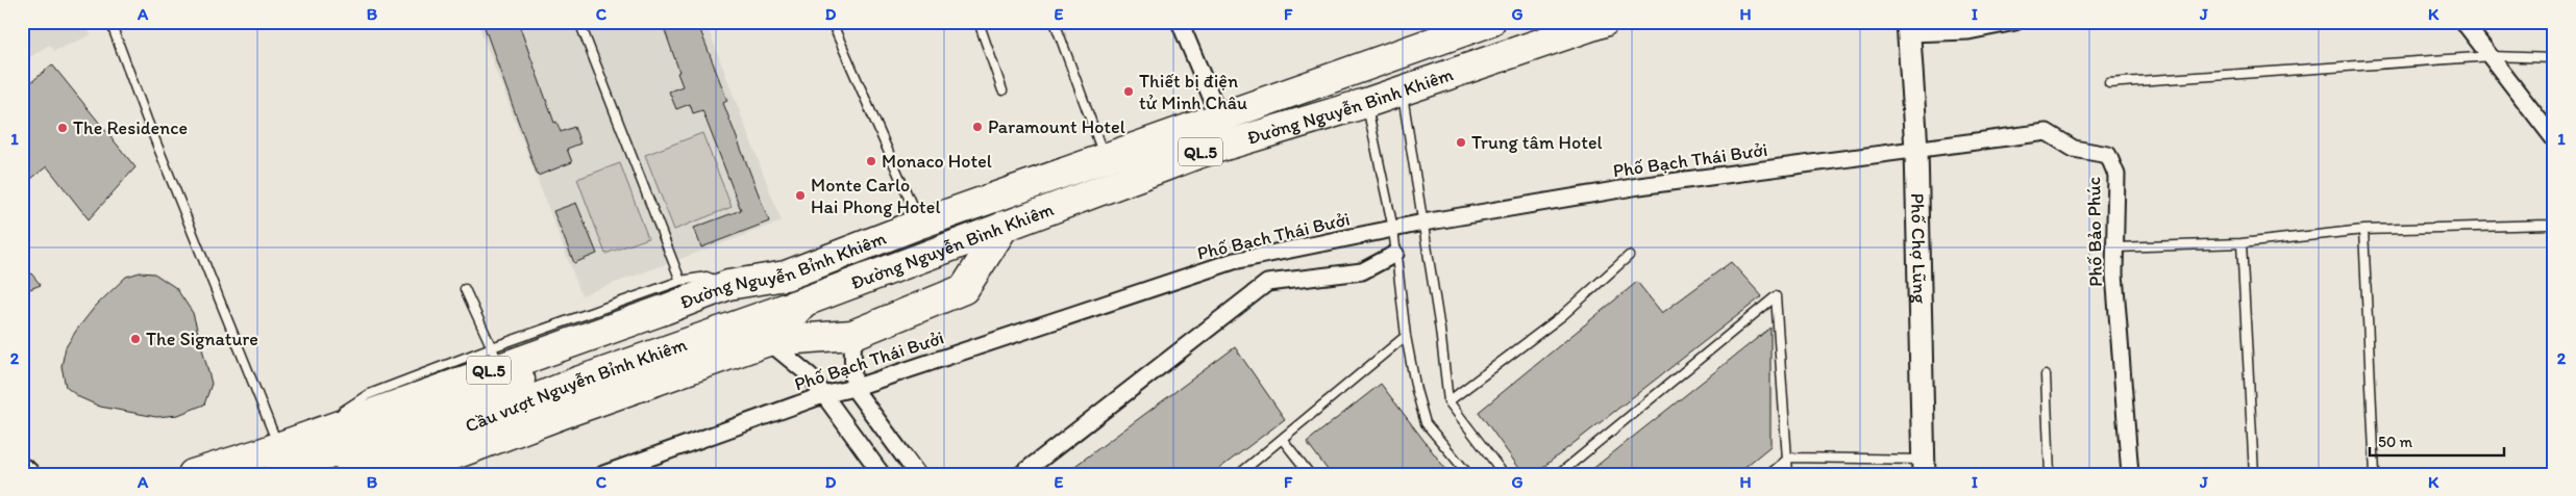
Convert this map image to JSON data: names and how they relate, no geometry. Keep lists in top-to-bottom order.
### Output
{
  "streets": {
    "highway": [
      "Đường Nguyễn Bình Khiêm",
      "QL.5",
      "Đường Nguyễn Bỉnh Khiêm",
      "Cầu vượt Nguyễn Bỉnh Khiêm"
    ],
    "street": ["Phố Bạch Thái Bưởi", "Phố Bảo Phúc", "Phố Chợ Lũng"]
  },
  "crossings": [
    ["Đường Nguyễn Bình Khiêm", "Đường Nguyễn Bỉnh Khiêm"],
    ["Đường Nguyễn Bình Khiêm", "Cầu vượt Nguyễn Bỉnh Khiêm"],
    ["Phố Bạch Thái Bưởi", "Phố Bảo Phúc"],
    ["Phố Bạch Thái Bưởi", "Phố Chợ Lũng"],
    ["Phố Bảo Phúc", "Phố Chợ Lũng"],
    ["Đường Nguyễn Bỉnh Khiêm", "Cầu vượt Nguyễn Bỉnh Khiêm"]
  ],
  "places": [
    "Thiết bị điện tử Minh Châu",
    "Paramount Hotel",
    "The Residence",
    "Trung tâm Hotel",
    "Monaco Hotel",
    "Monte Carlo Hai Phong Hotel",
    "The Signature"
  ],
  "scale_bar": "50 m",
  "grid": {
    "columns": [
      "A",
      "B",
      "C",
      "D",
      "E",
      "F",
      "G",
      "H",
      "I",
      "J",
      "K"
    ],
    "rows": ["1", "2"]
  }
}
